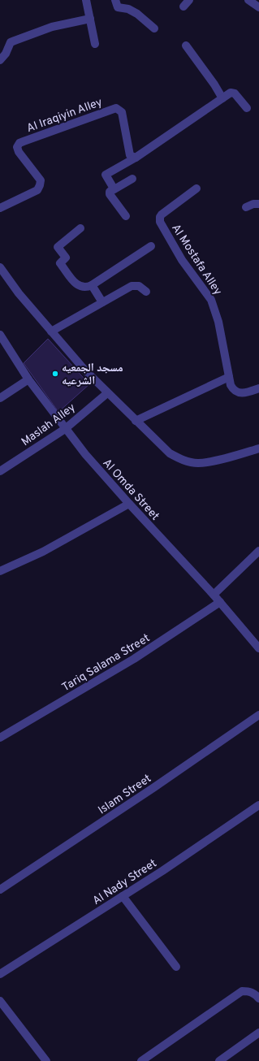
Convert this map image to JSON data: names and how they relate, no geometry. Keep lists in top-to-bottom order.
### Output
{
  "streets": {
    "street": [
      "Al Iraqiyin Alley",
      "Al Mostafa Alley",
      "Maslah Alley",
      "Al Omda Street",
      "Tariq Salama Street",
      "Islam Street",
      "Al Nady Street"
    ]
  },
  "crossings": [
    ["Maslah Alley", "Al Omda Street"],
    ["Al Omda Street", "Tariq Salama Street"]
  ],
  "places": ["مسجد الجمعيه الشرعيه"]
}
